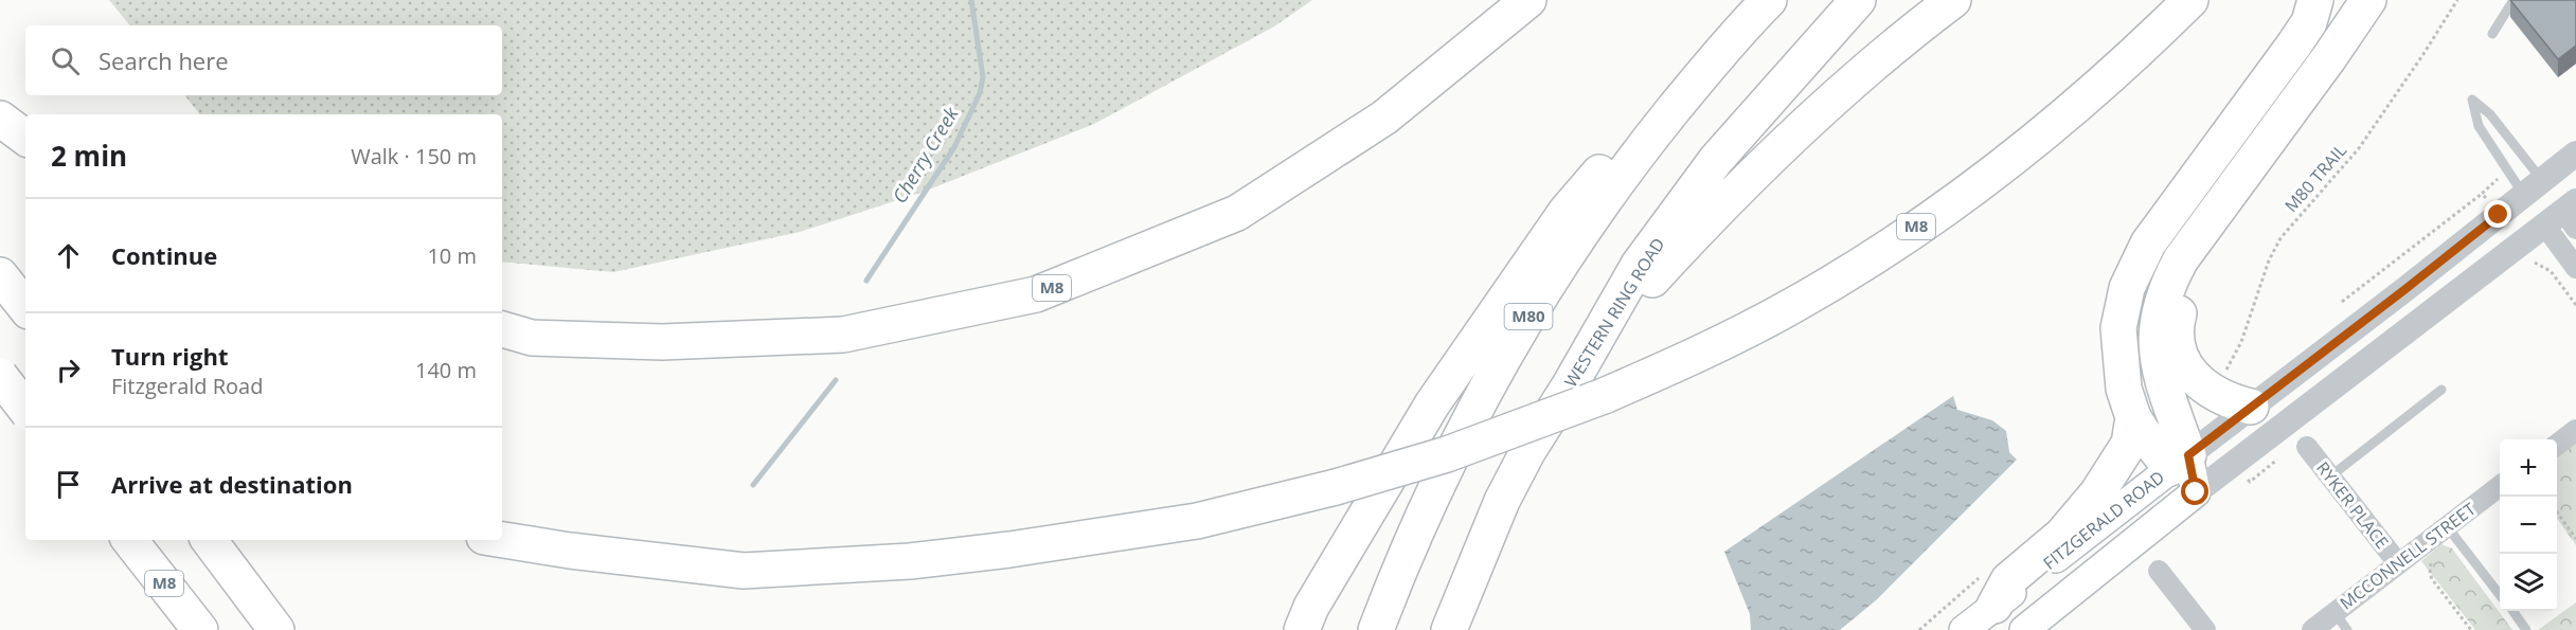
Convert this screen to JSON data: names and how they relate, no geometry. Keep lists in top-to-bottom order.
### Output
{
  "streets": {
    "highway": ["M8", "WESTERN RING ROAD", "M80"],
    "main road": ["FITZGERALD ROAD"],
    "street": ["RYKER PLACE", "MCCONNELL STREET"],
    "path": ["M80 TRAIL"]
  },
  "crossings": [
    ["RYKER PLACE", "MCCONNELL STREET"]
  ],
  "water": ["Cherry Creek"],
  "page": {
    "search": "Search here",
    "heading": ["2 min", "Walk · 150 m"],
    "list": [
      ["Continue", "10 m"],
      ["Turn right", "Fitzgerald Road", "140 m"],
      "Arrive at destination"
    ],
    "map_buttons": ["+", "−"]
  }
}
